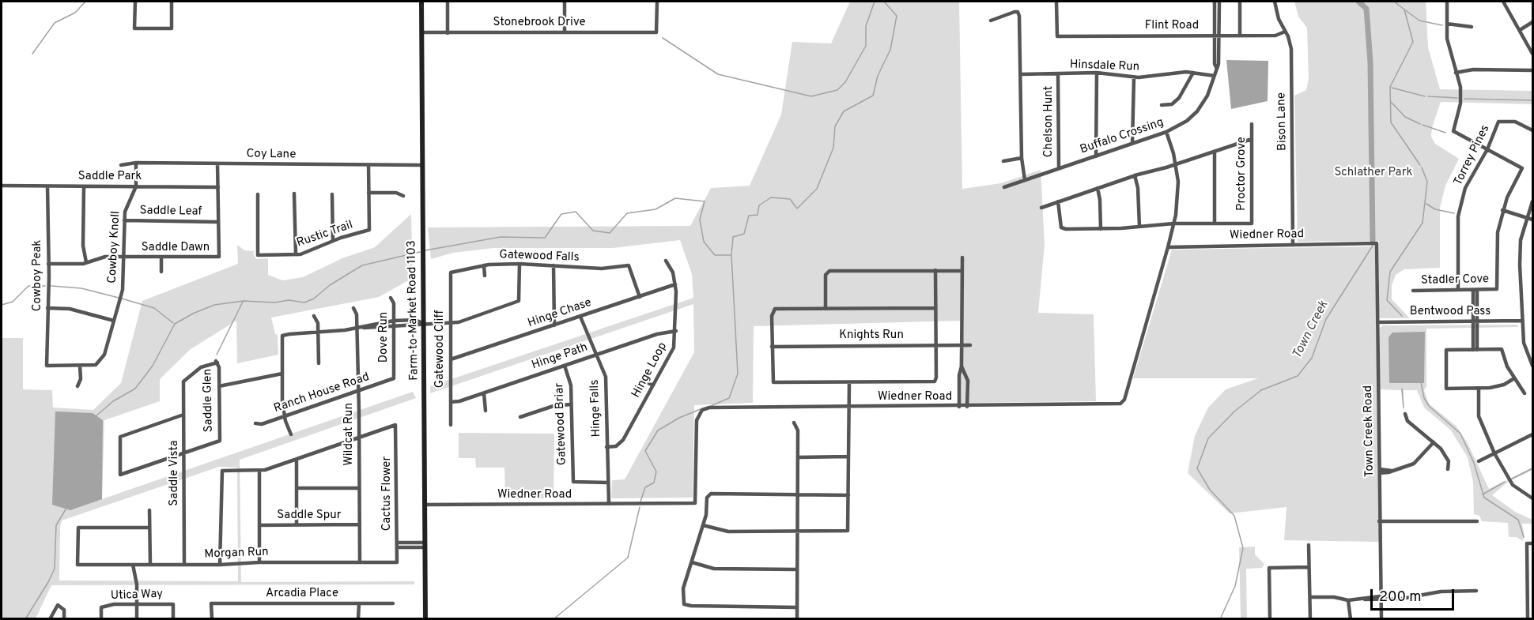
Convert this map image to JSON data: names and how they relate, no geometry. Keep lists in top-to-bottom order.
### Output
{
  "streets": {
    "main road": ["Farm-to-Market Road 1103"],
    "street": [
      "Stonebrook Drive",
      "Flint Road",
      "Hinsdale Run",
      "Chelson Hunt",
      "Bison Lane",
      "Buffalo Crossing",
      "Coy Lane",
      "Torrey Pines",
      "Proctor Grove",
      "Saddle Park",
      "Saddle Leaf",
      "Rustic Trail",
      "Wiedner Road",
      "Cowboy Knoll",
      "Saddle Dawn",
      "Gatewood Falls",
      "Cowboy Peak",
      "Stadler Cove",
      "Bentwood Pass",
      "Hinge Chase",
      "Knights Run",
      "Dove Run",
      "Gatewood Cliff",
      "Hinge Path",
      "Hinge Loop",
      "Ranch House Road",
      "Saddle Glen",
      "Hinge Falls",
      "Gatewood Briar",
      "Town Creek Road",
      "Wildcat Run",
      "Saddle Vista",
      "Cactus Flower",
      "Saddle Spur",
      "Morgan Run",
      "Arcadia Place",
      "Utica Way"
    ]
  },
  "crossings": [
    ["Stonebrook Drive", "Farm-to-Market Road 1103"],
    ["Flint Road", "Bison Lane"],
    ["Flint Road", "Buffalo Crossing"],
    ["Hinsdale Run", "Chelson Hunt"],
    ["Hinsdale Run", "Buffalo Crossing"],
    ["Chelson Hunt", "Buffalo Crossing"],
    ["Bison Lane", "Wiedner Road"],
    ["Coy Lane", "Cowboy Knoll"],
    ["Coy Lane", "Farm-to-Market Road 1103"],
    ["Torrey Pines", "Stadler Cove"],
    ["Saddle Park", "Cowboy Knoll"],
    ["Saddle Park", "Cowboy Peak"],
    ["Saddle Leaf", "Cowboy Knoll"],
    ["Saddle Leaf", "Saddle Dawn"],
    ["Wiedner Road", "Farm-to-Market Road 1103"],
    ["Wiedner Road", "Hinge Falls"],
    ["Wiedner Road", "Town Creek Road"],
    ["Cowboy Knoll", "Saddle Dawn"],
    ["Cowboy Knoll", "Cowboy Peak"],
    ["Saddle Dawn", "Cowboy Peak"],
    ["Gatewood Falls", "Hinge Chase"],
    ["Gatewood Falls", "Gatewood Cliff"],
    ["Bentwood Pass", "Town Creek Road"],
    ["Hinge Chase", "Gatewood Cliff"],
    ["Hinge Chase", "Hinge Loop"],
    ["Hinge Chase", "Hinge Falls"],
    ["Dove Run", "Ranch House Road"],
    ["Gatewood Cliff", "Hinge Path"],
    ["Hinge Path", "Hinge Loop"],
    ["Hinge Path", "Hinge Falls"],
    ["Hinge Path", "Gatewood Briar"],
    ["Hinge Loop", "Hinge Falls"],
    ["Ranch House Road", "Wildcat Run"],
    ["Saddle Glen", "Saddle Vista"],
    ["Hinge Falls", "Gatewood Briar"],
    ["Wildcat Run", "Cactus Flower"],
    ["Wildcat Run", "Saddle Spur"],
    ["Wildcat Run", "Morgan Run"],
    ["Saddle Vista", "Morgan Run"],
    ["Cactus Flower", "Morgan Run"]
  ],
  "water": ["Town Creek"],
  "parks": ["Schlather Park"],
  "scale_bar": "200 m"
}
